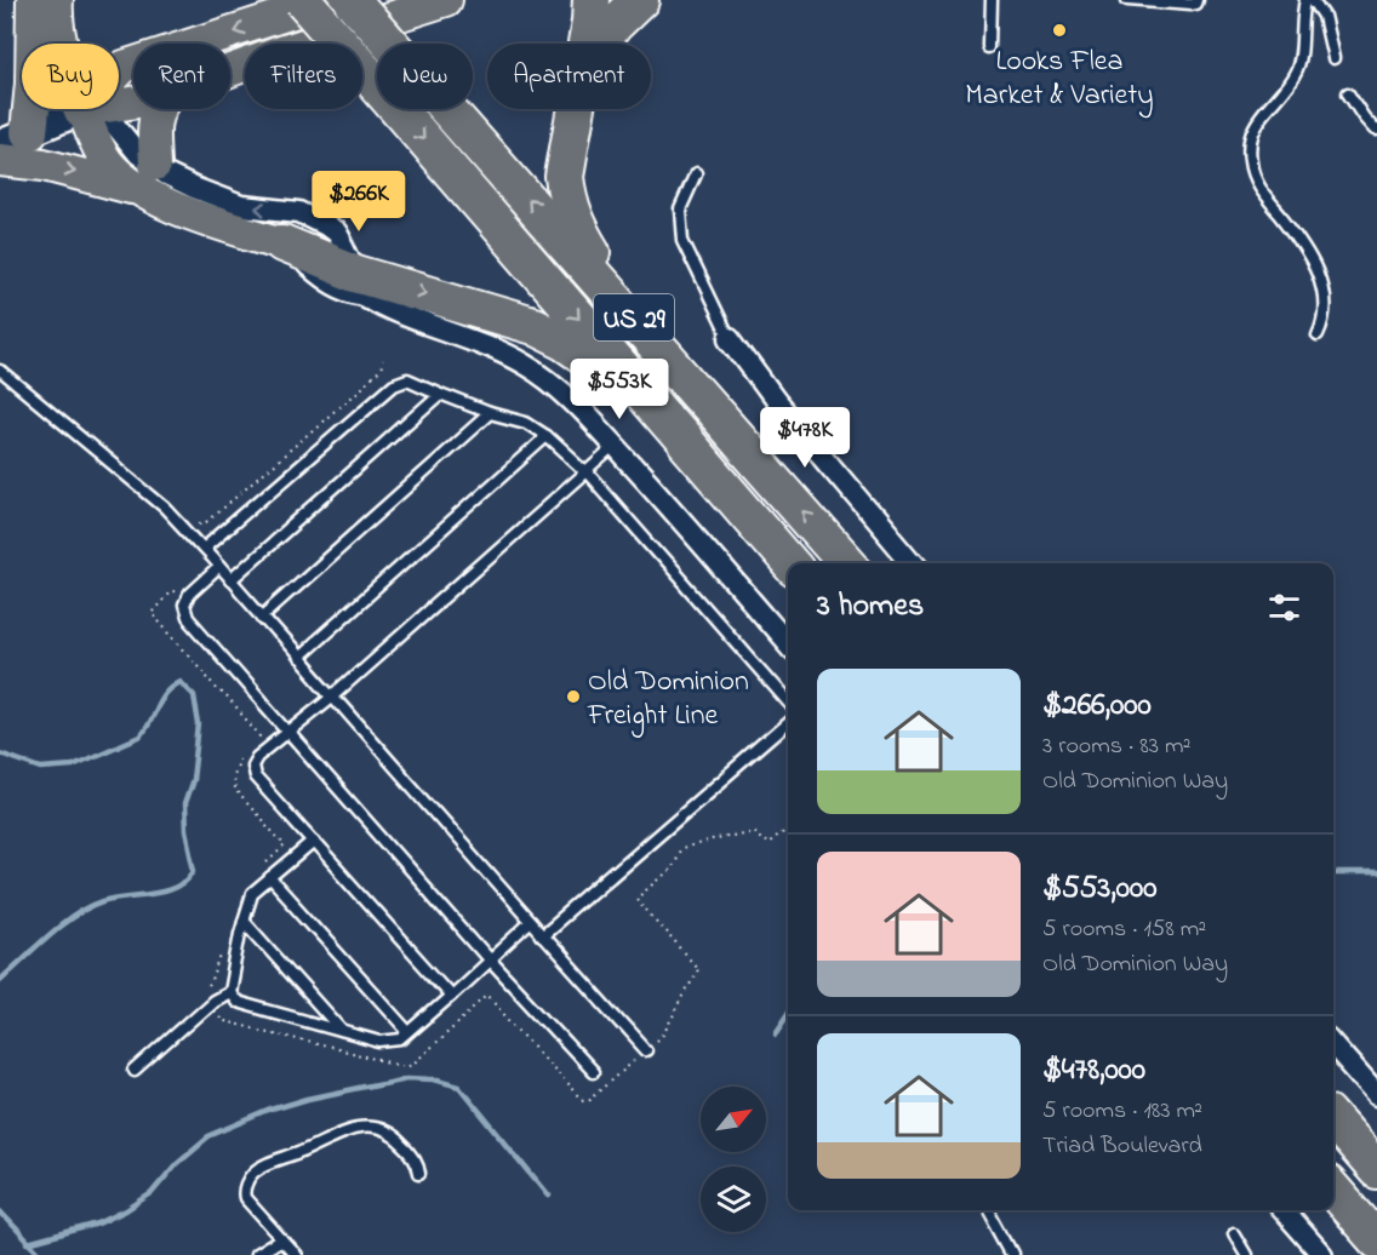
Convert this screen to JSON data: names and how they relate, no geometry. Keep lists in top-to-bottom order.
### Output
{
  "streets": {
    "highway": ["US 29"]
  },
  "places": ["Looks Flea Market & Variety", "Old Dominion Freight Line"],
  "north": "top right",
  "page": {
    "chip": [
      "Buy",
      "Rent",
      "Filters",
      "New",
      "Apartment"
    ],
    "price": ["$266K", "$553K", "$478K"],
    "heading": "3 homes",
    "list": [
      {
        "name": "$266,000",
        "note": "3 rooms · 83 m² · Old Dominion Way"
      },
      {
        "name": "$553,000",
        "note": "5 rooms · 158 m² · Old Dominion Way"
      },
      {
        "name": "$478,000",
        "note": "5 rooms · 183 m² · Triad Boulevard"
      }
    ]
  }
}
